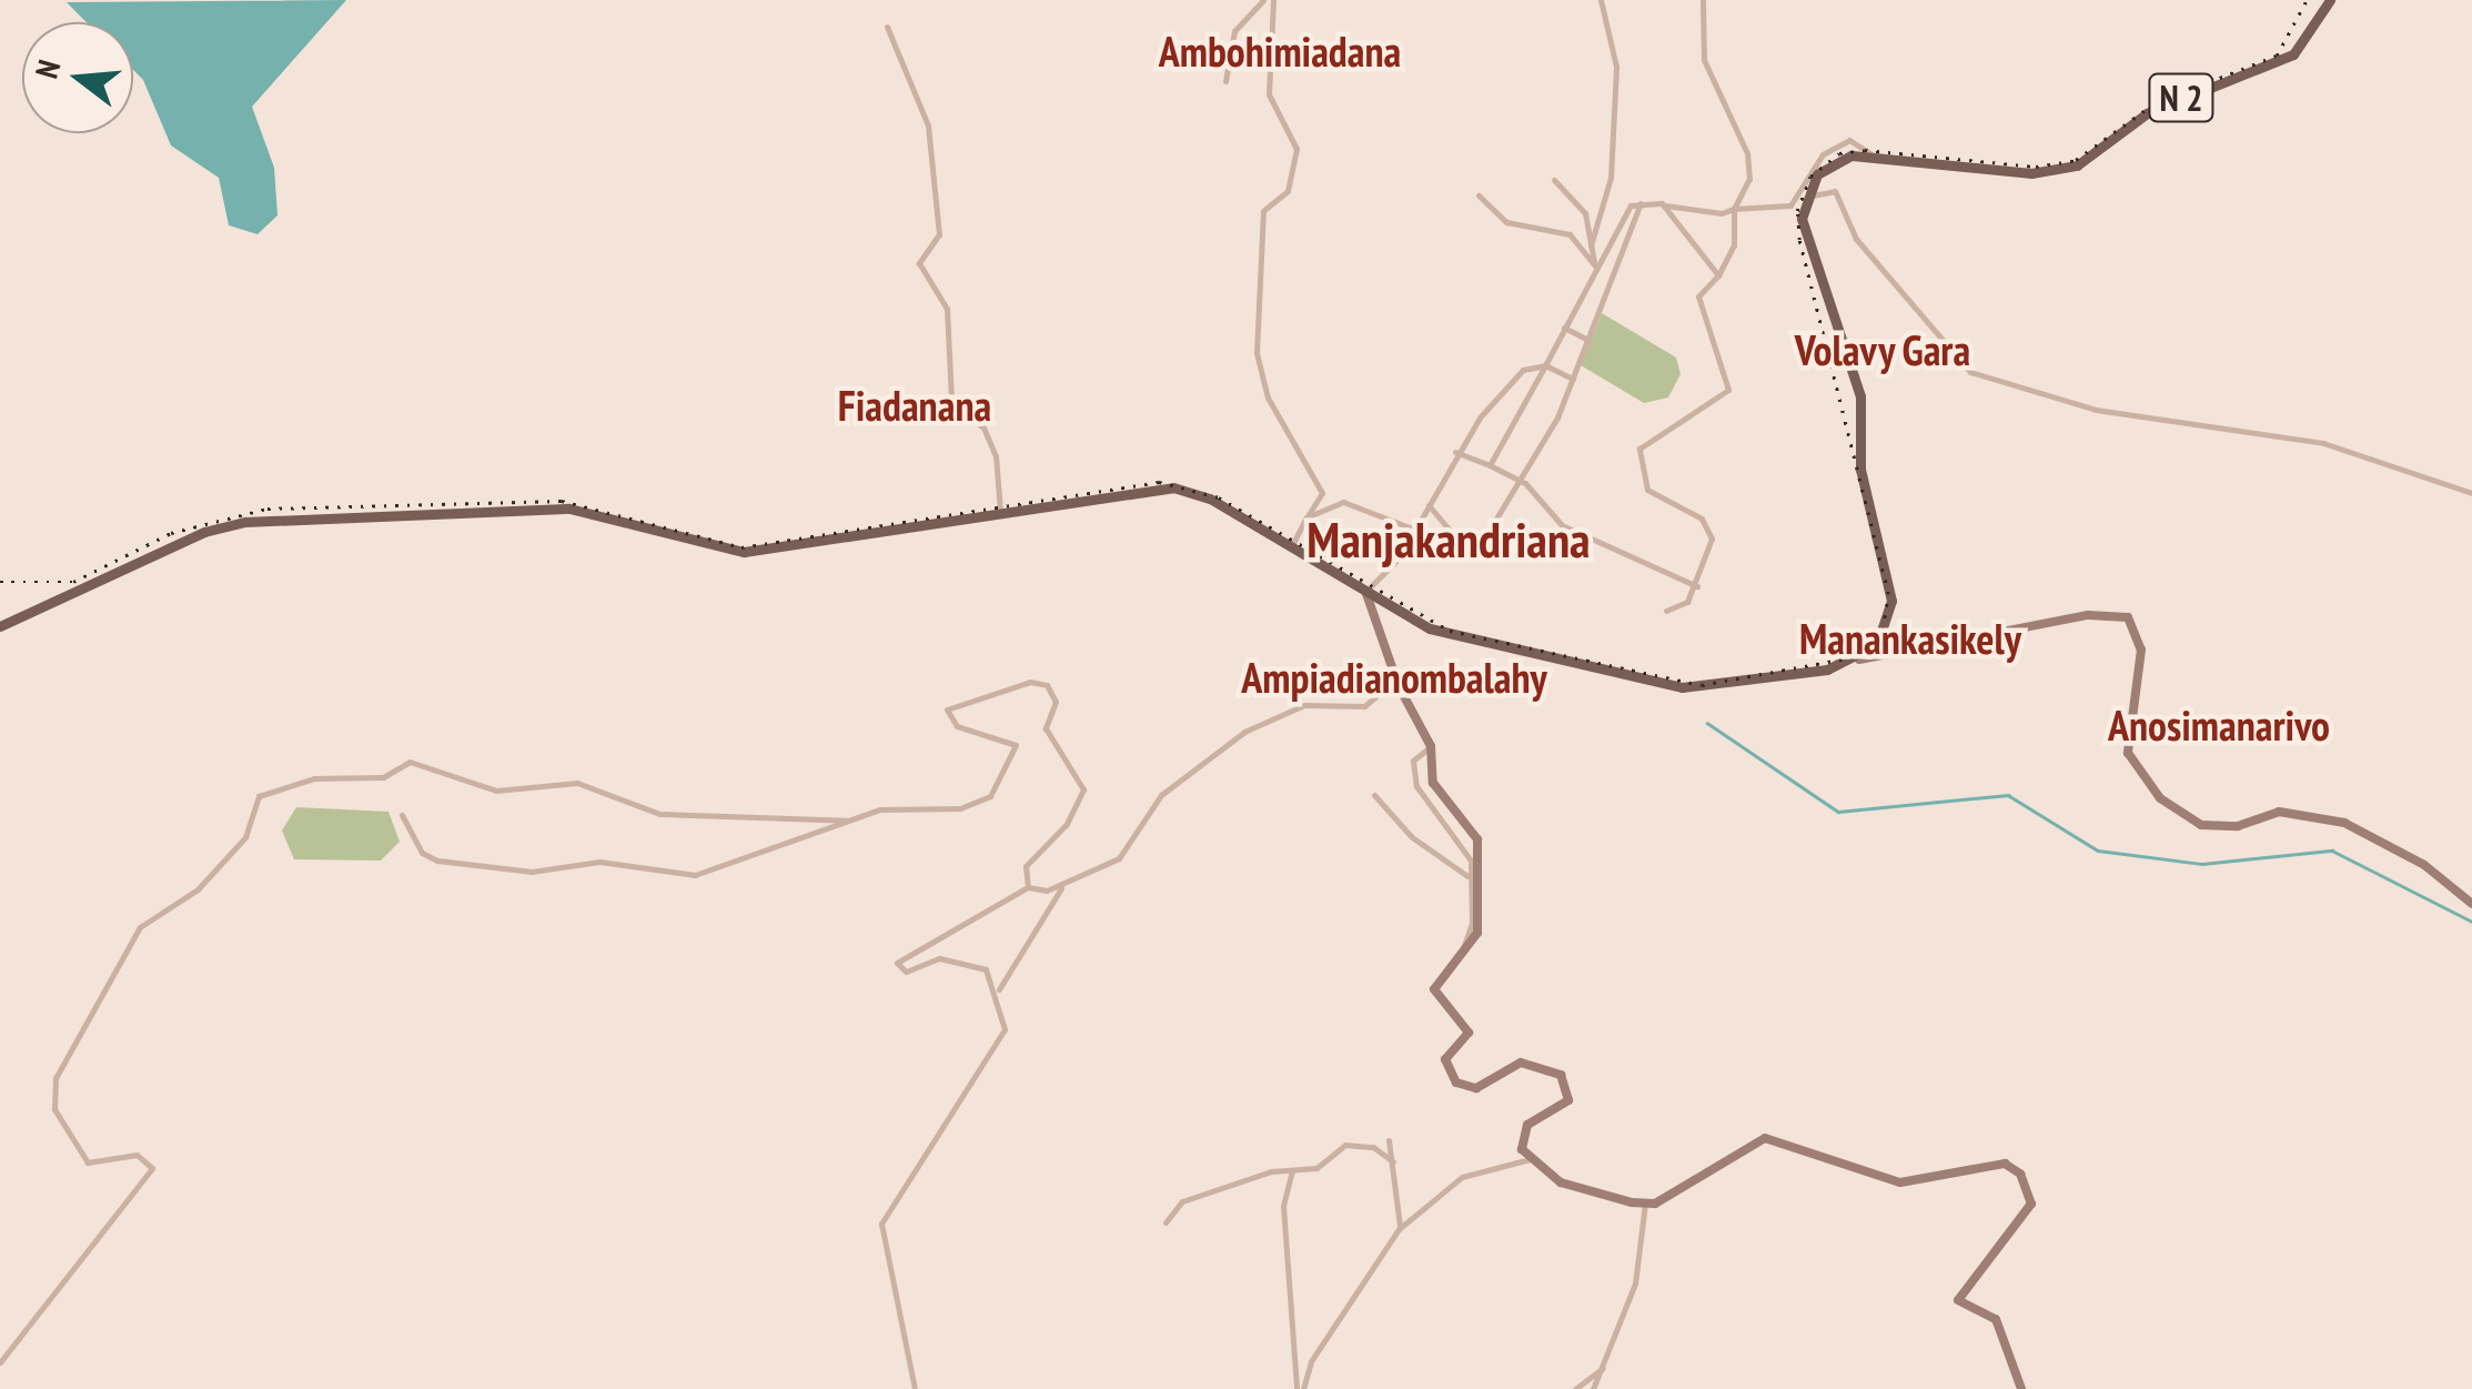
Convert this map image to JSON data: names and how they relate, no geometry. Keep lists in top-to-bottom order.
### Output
{
  "streets": {
    "main road": ["N 2"]
  },
  "districts": [
    "Ambohimiadana",
    "Volavy Gara",
    "Fiadanana",
    "Manjakandriana",
    "Manankasikely",
    "Ampiadianombalahy",
    "Anosimanarivo"
  ],
  "north": "left"
}
